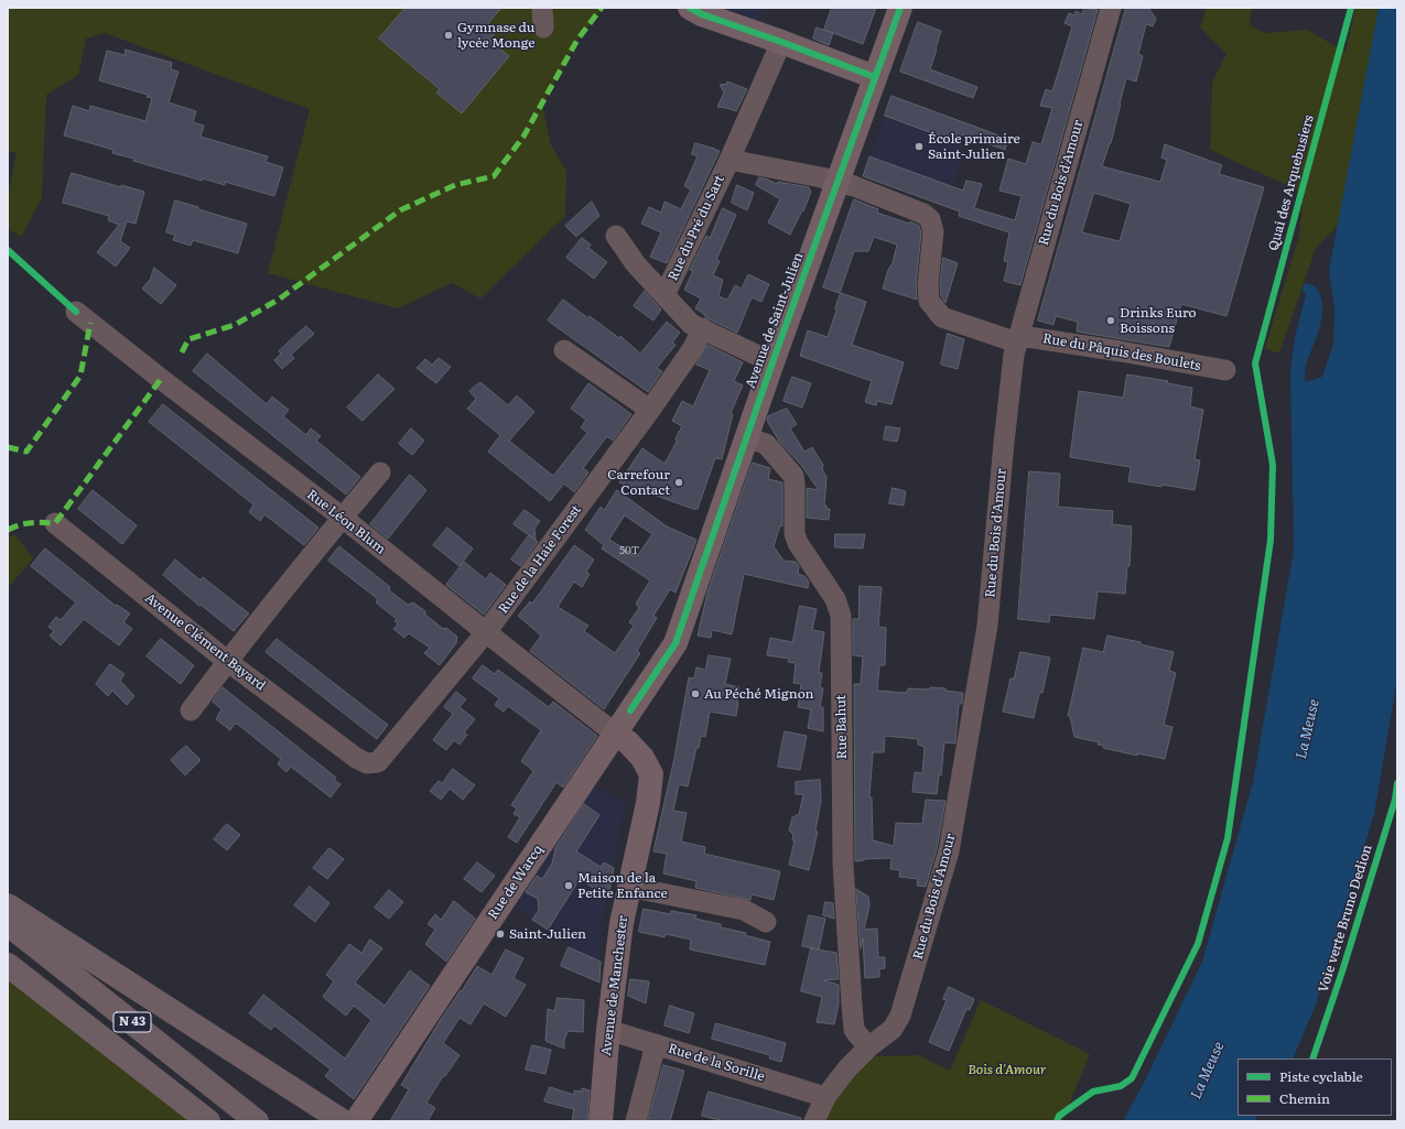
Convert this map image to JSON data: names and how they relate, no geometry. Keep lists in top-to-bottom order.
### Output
{
  "streets": {
    "highway": ["N 43"],
    "main road": ["Avenue de Saint-Julien", "Rue de Warcq", "Avenue de Manchester"],
    "street": [
      "Rue du Bois d'Amour",
      "Rue du Pré du Sart",
      "Rue du Pâquis des Boulets",
      "Rue Léon Blum",
      "Rue de la Haie Forest",
      "Avenue Clément Bayard",
      "Rue Bahut",
      "Rue de la Sorille"
    ],
    "cycle path": ["Quai des Arquebusiers", "Voie verte Bruno Dedion"]
  },
  "crossings": [
    ["Rue du Bois d'Amour", "Rue du Pâquis des Boulets"],
    ["Rue du Bois d'Amour", "Rue Bahut"],
    ["Rue du Bois d'Amour", "Rue de la Sorille"],
    ["Rue du Pré du Sart", "Avenue de Saint-Julien"],
    ["Rue du Pré du Sart", "Rue de la Haie Forest"],
    ["Avenue de Saint-Julien", "Rue du Pâquis des Boulets"],
    ["Avenue de Saint-Julien", "Rue Bahut"],
    ["Avenue de Saint-Julien", "Rue de Warcq"],
    ["Rue Léon Blum", "Rue de la Haie Forest"],
    ["Rue Léon Blum", "Rue de Warcq"],
    ["Rue Léon Blum", "Avenue de Manchester"],
    ["Rue de la Haie Forest", "Avenue Clément Bayard"],
    ["Rue de Warcq", "Avenue de Manchester"],
    ["Avenue de Manchester", "Rue de la Sorille"]
  ],
  "water": ["La Meuse"],
  "parks": ["Bois d'Amour"],
  "places": [
    "Gymnase du lycée Monge",
    "École primaire Saint-Julien",
    "Drinks Euro Boissons",
    "Carrefour Contact",
    "Au Péché Mignon",
    "Maison de la Petite Enfance",
    "Saint-Julien"
  ],
  "house_numbers": ["50T"],
  "legend": ["Piste cyclable", "Chemin"]
}
